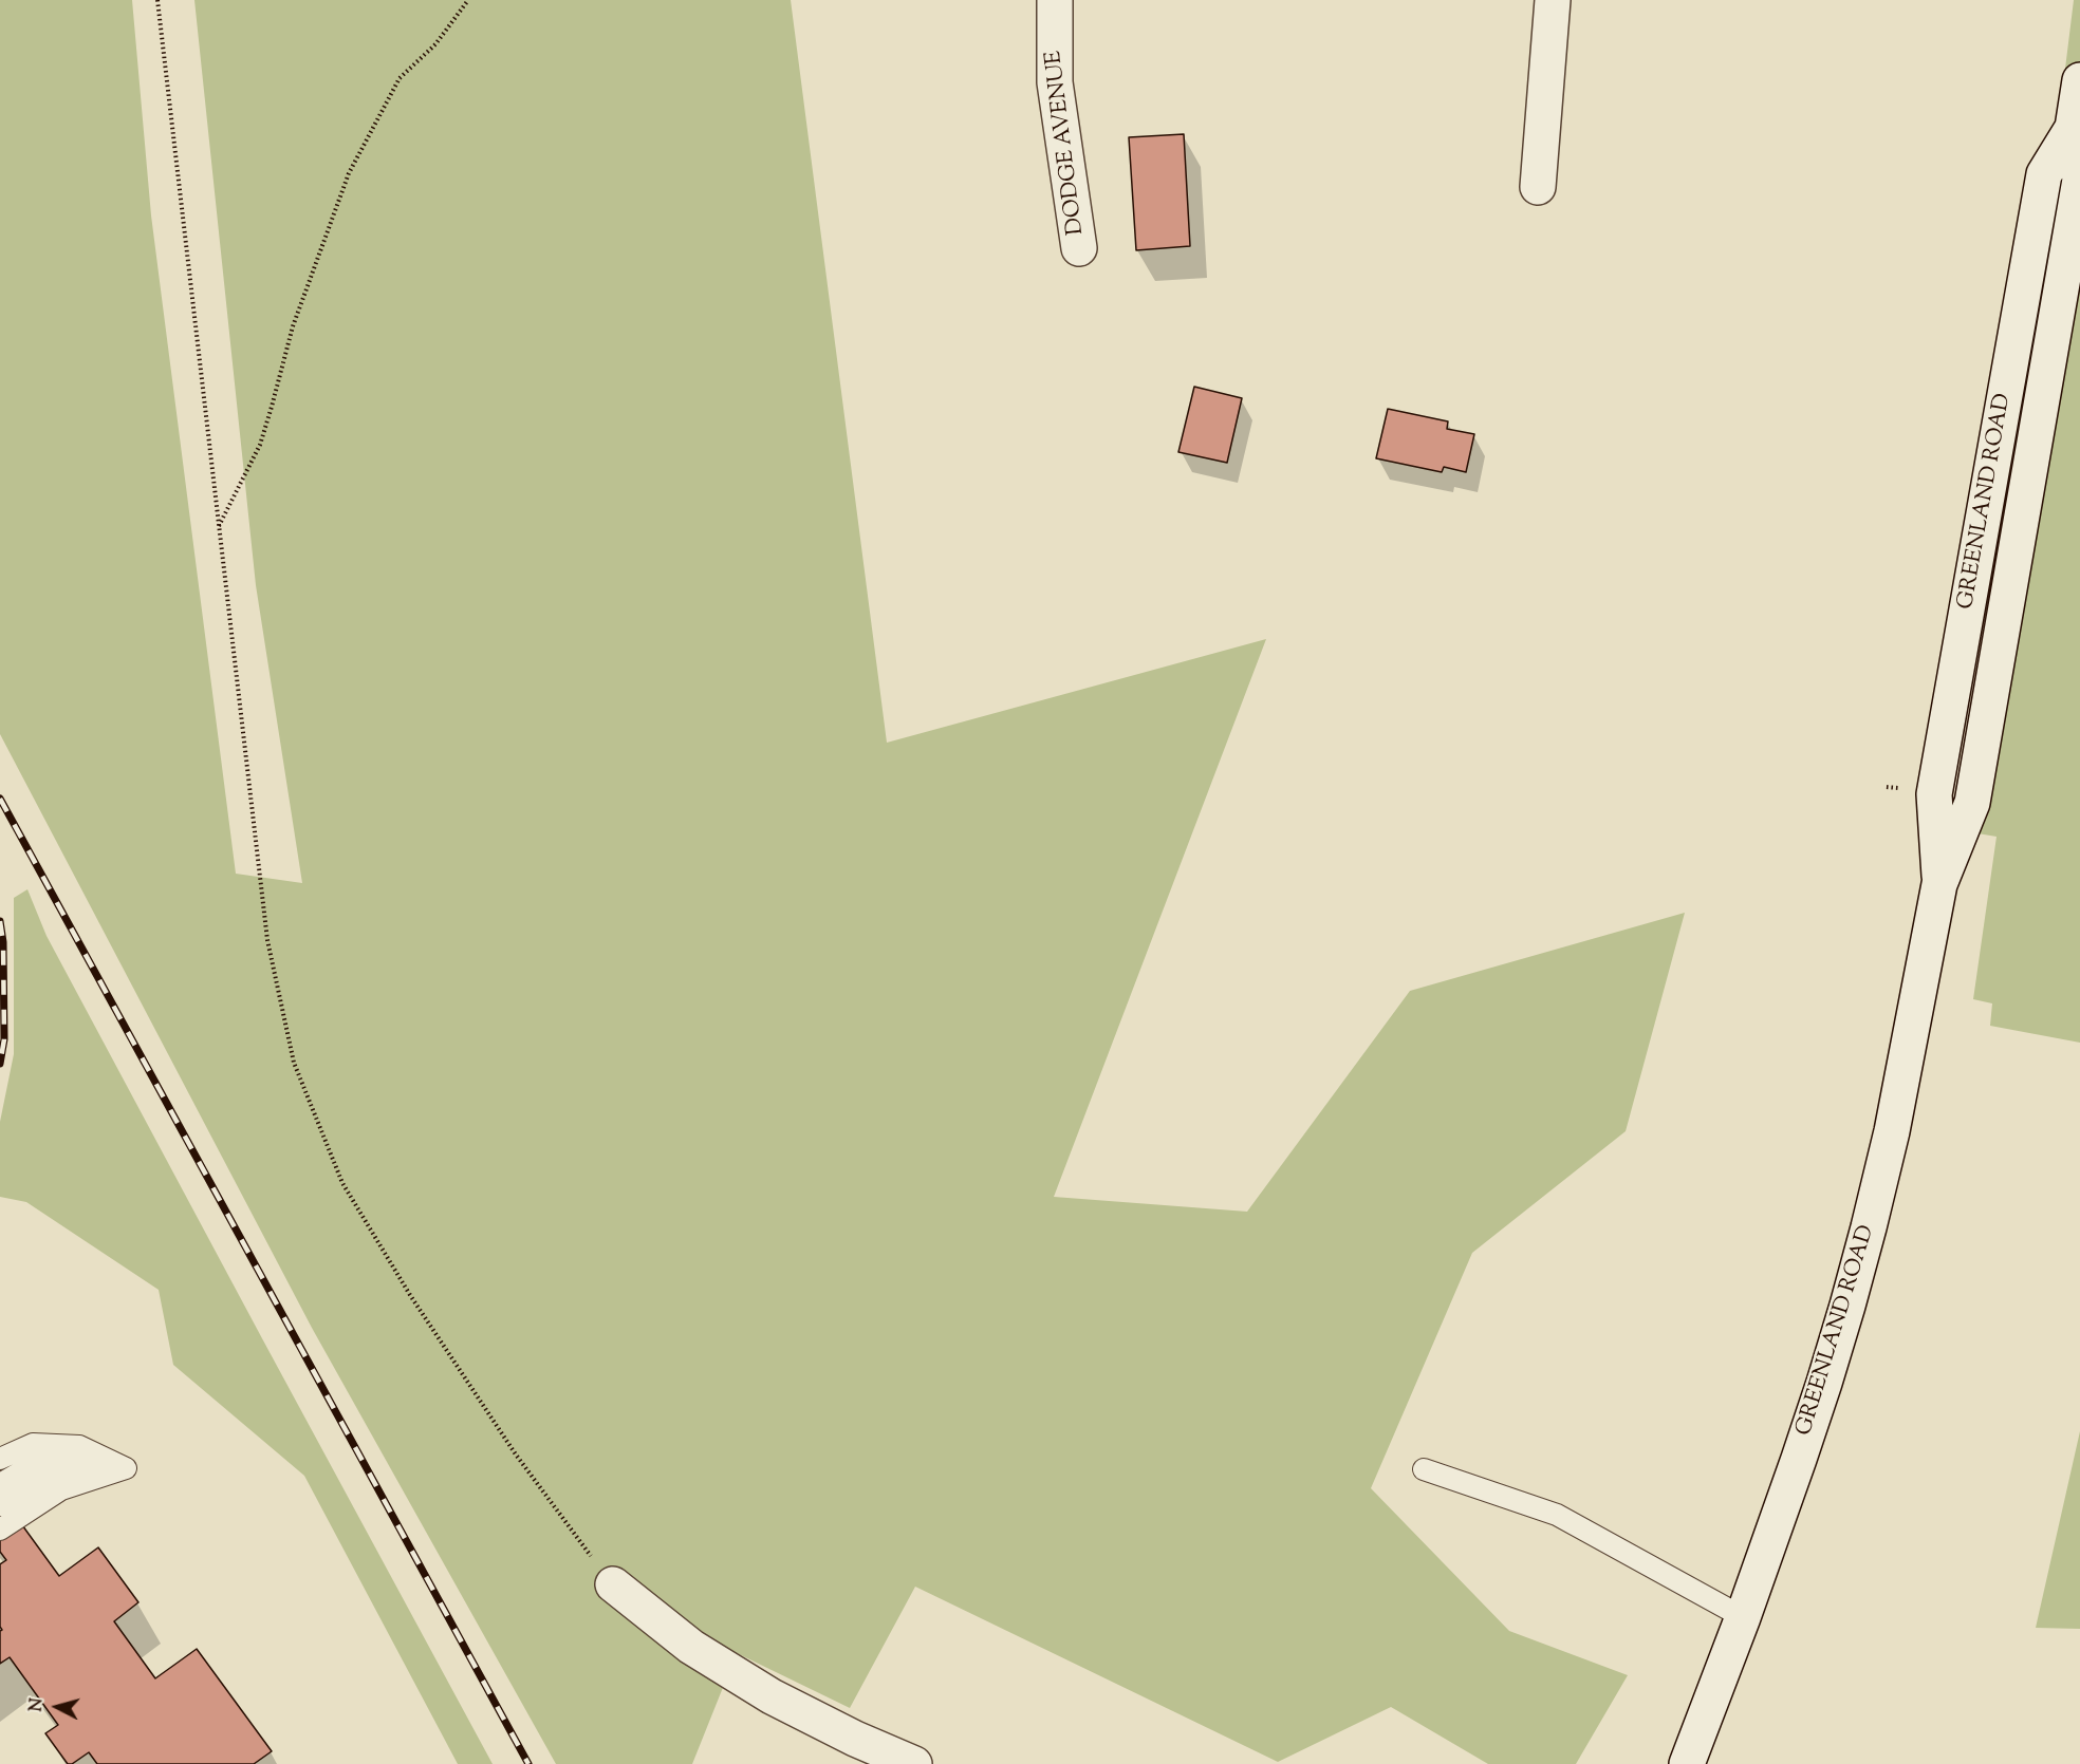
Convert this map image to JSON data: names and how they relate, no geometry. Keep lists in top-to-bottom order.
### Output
{
  "streets": {
    "main road": ["DODGE AVENUE", "GREENLAND ROAD"]
  },
  "north": "left"
}
